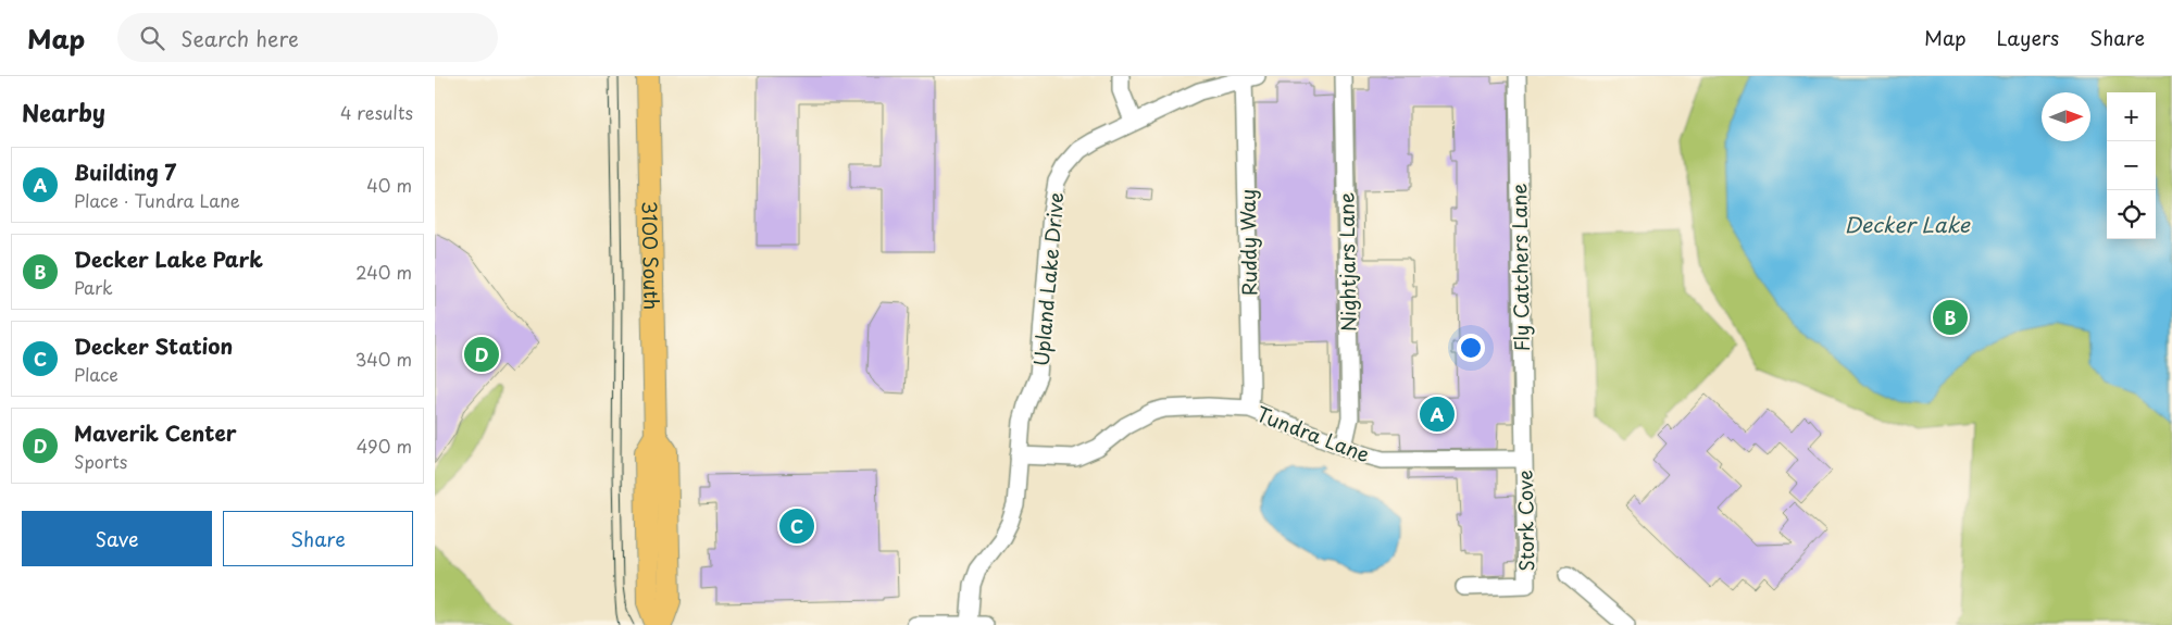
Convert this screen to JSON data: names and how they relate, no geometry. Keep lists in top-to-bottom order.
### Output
{
  "streets": {
    "main road": ["3100 South"],
    "street": [
      "Ruddy Way",
      "Nightjars Lane",
      "Fly Catchers Lane",
      "Upland Lake Drive",
      "Tundra Lane",
      "Stork Cove"
    ]
  },
  "crossings": [
    ["Ruddy Way", "Upland Lake Drive"],
    ["Ruddy Way", "Tundra Lane"],
    ["Nightjars Lane", "Tundra Lane"],
    ["Fly Catchers Lane", "Tundra Lane"],
    ["Fly Catchers Lane", "Stork Cove"],
    ["Upland Lake Drive", "Tundra Lane"],
    ["Tundra Lane", "Stork Cove"]
  ],
  "water": ["Decker Lake"],
  "north": "right",
  "page": {
    "header": "Map",
    "search": "Search here",
    "nav": ["Map", "Layers", "Share"],
    "heading": ["Nearby", "4 results"],
    "map_buttons": ["+", "−"],
    "list": [
      {
        "mark": "A",
        "name": "Building 7",
        "note": "Place · Tundra Lane",
        "value": "40 m"
      },
      {
        "mark": "B",
        "name": "Decker Lake Park",
        "note": "Park",
        "value": "240 m"
      },
      {
        "mark": "C",
        "name": "Decker Station",
        "note": "Place",
        "value": "340 m"
      },
      {
        "mark": "D",
        "name": "Maverik Center",
        "note": "Sports",
        "value": "490 m"
      }
    ],
    "pins": [
      "B",
      "D",
      "A",
      "C"
    ],
    "buttons": ["Save", "Share"]
  }
}
